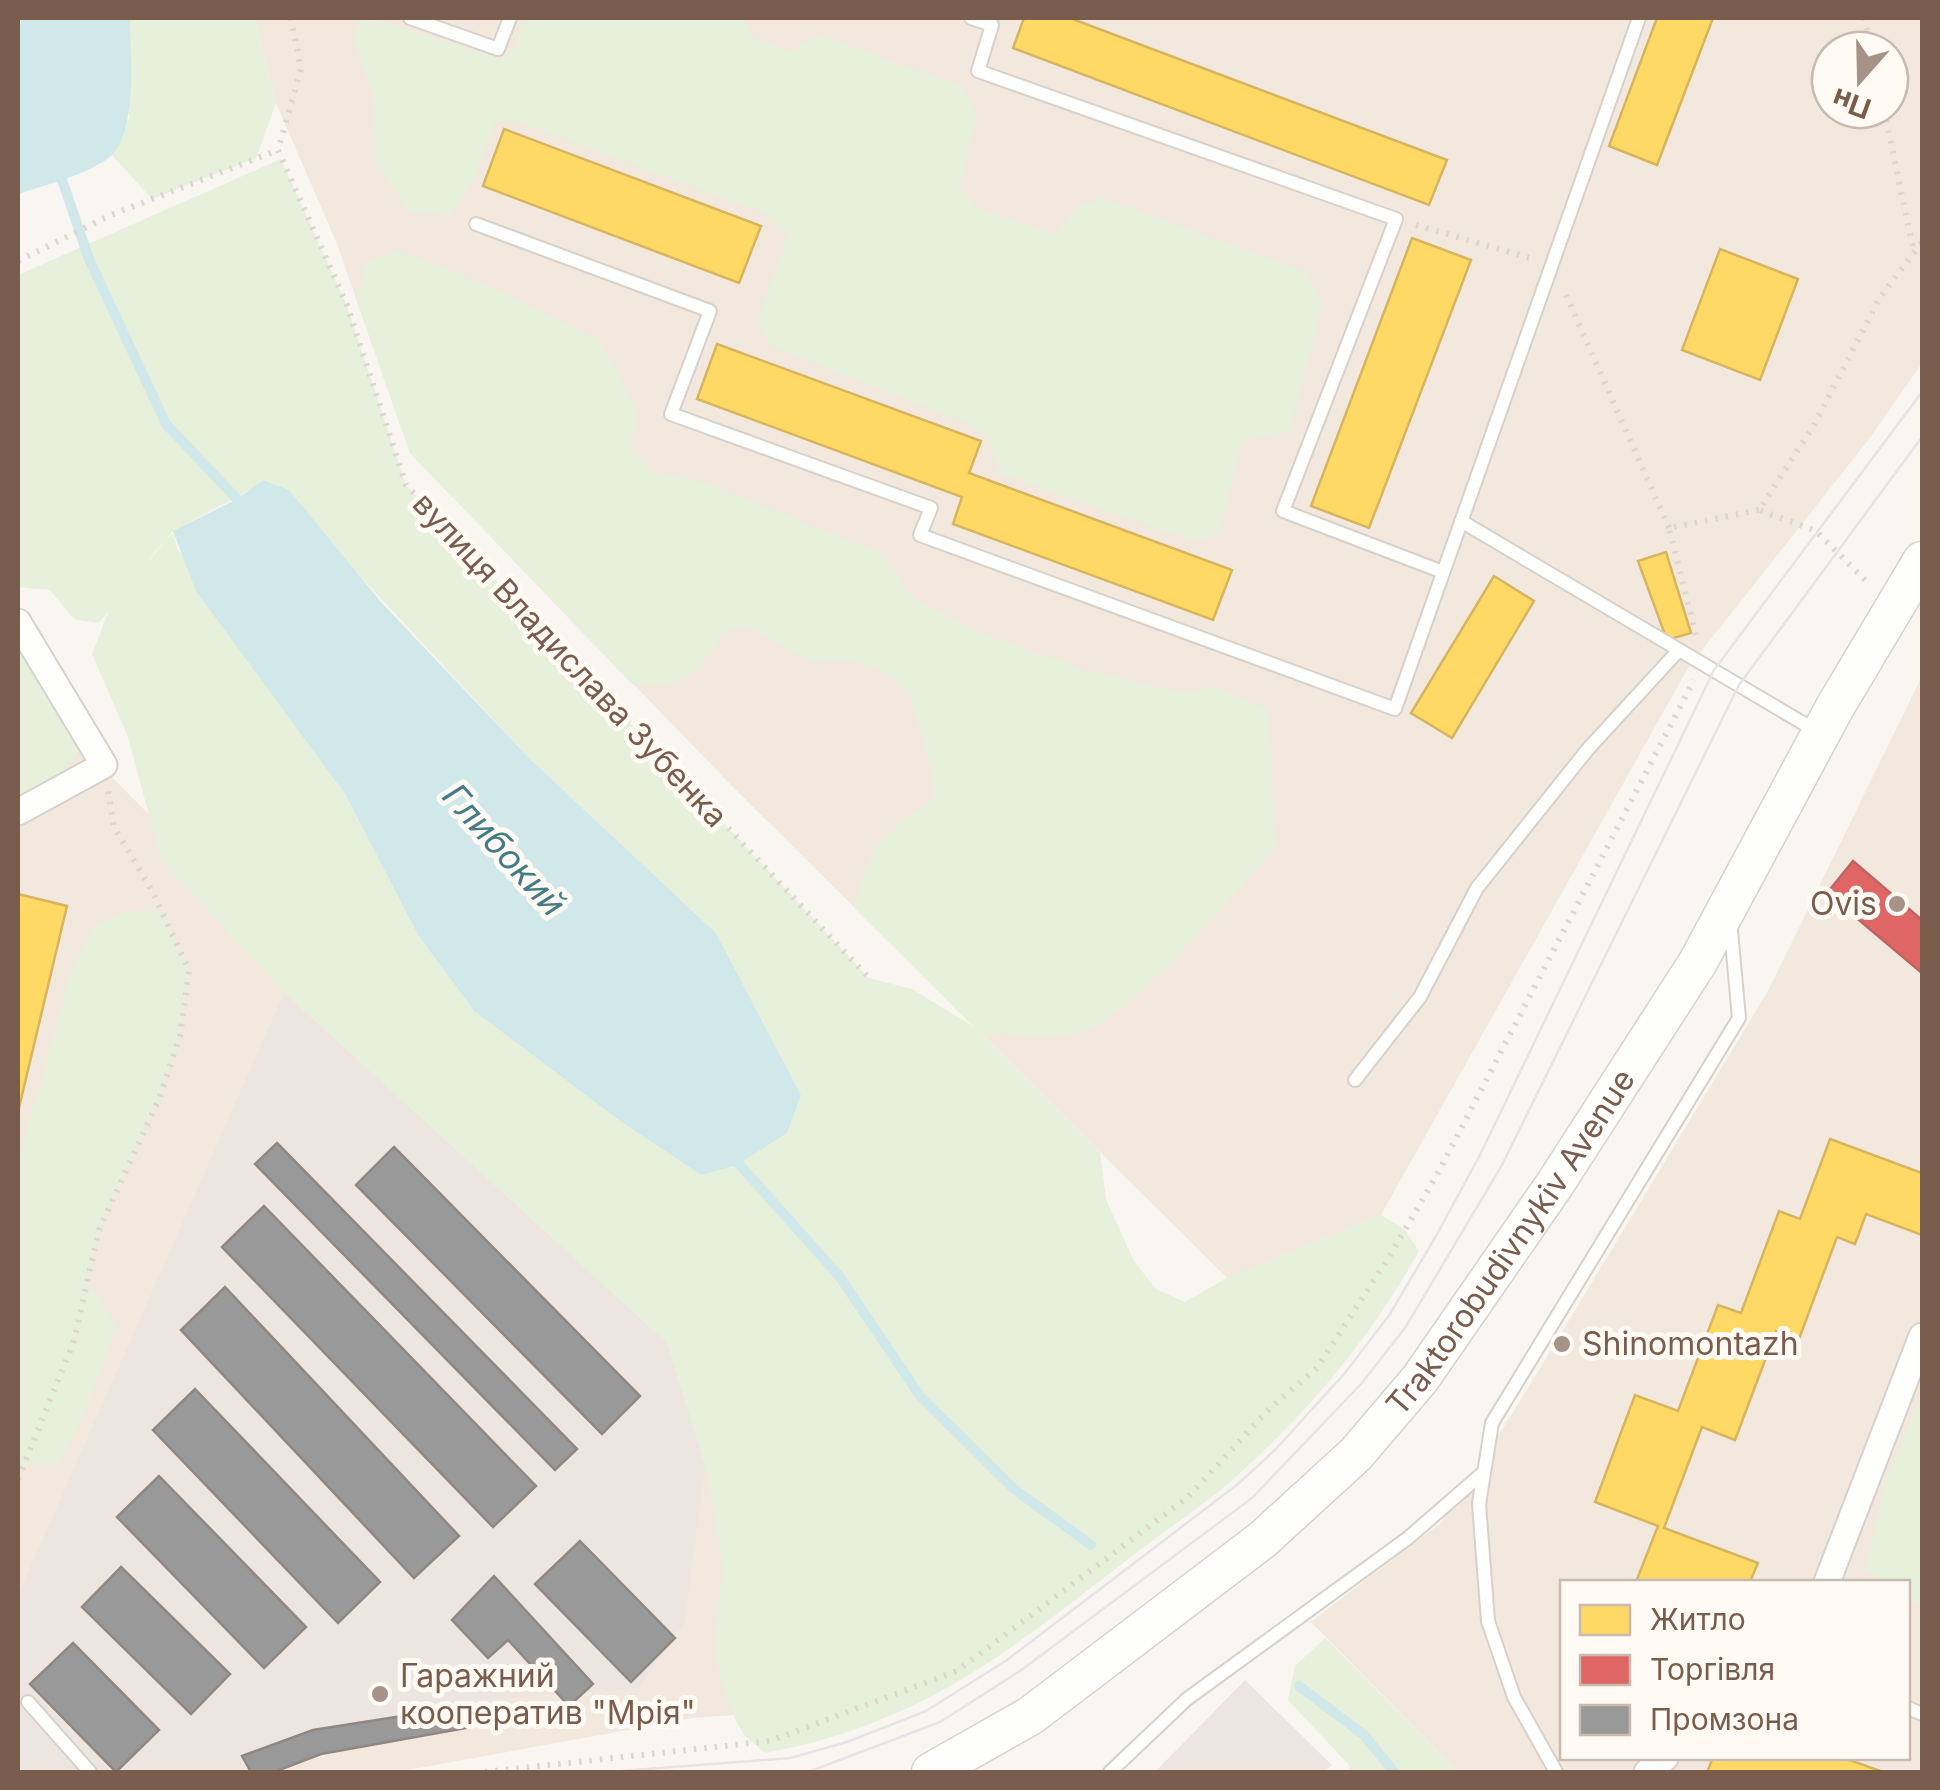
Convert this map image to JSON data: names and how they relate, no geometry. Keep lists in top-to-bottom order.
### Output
{
  "streets": {
    "main road": ["Traktorobudivnykiv Avenue"],
    "path": ["вулиця Владислава Зубенка"]
  },
  "water": ["Глибокий"],
  "places": ["Ovis", "Shinomontazh", "Гаражний кооператив \"Мрія\""],
  "legend": ["Житло", "Торгівля", "Промзона"],
  "north": "bottom"
}
